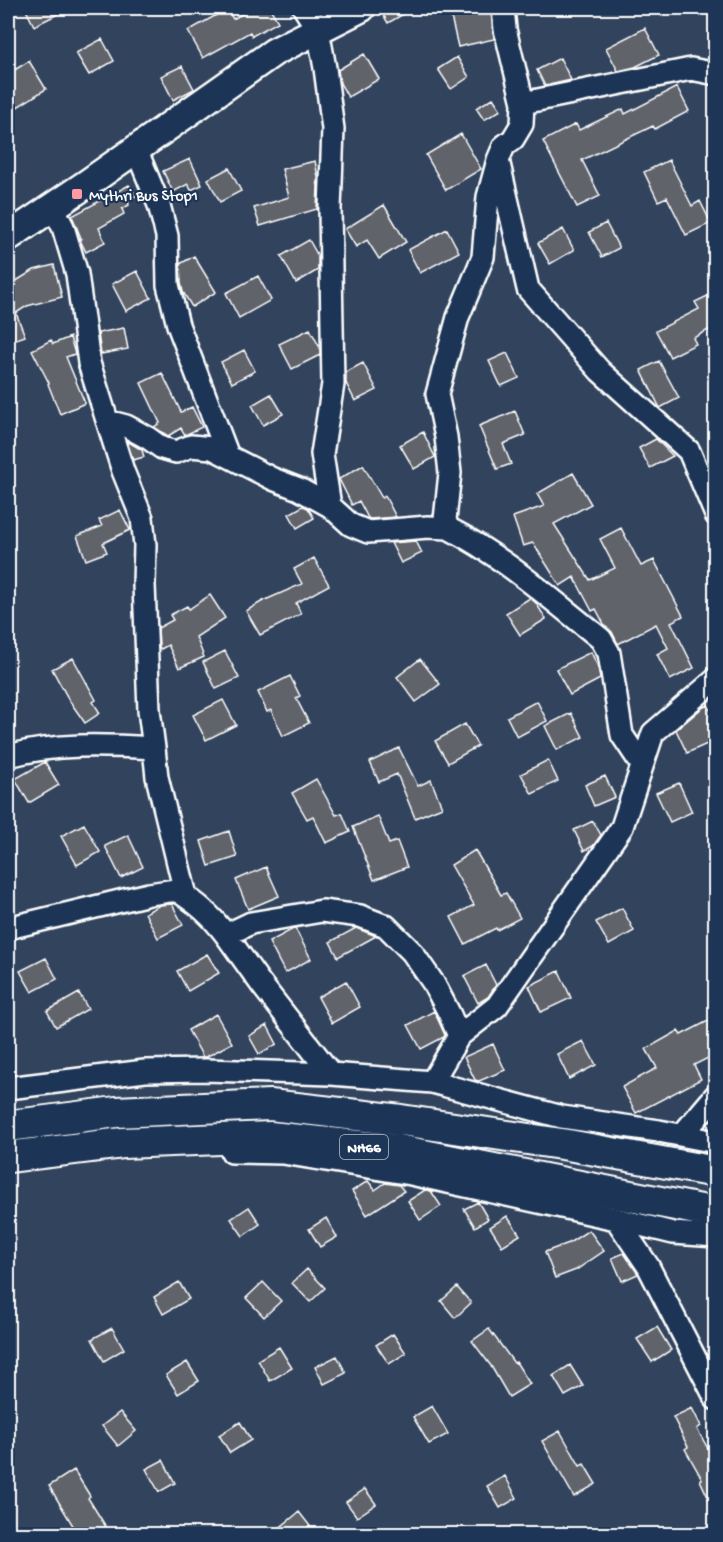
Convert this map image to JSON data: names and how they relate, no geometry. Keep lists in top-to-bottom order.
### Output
{
  "streets": {
    "highway": ["NH66"]
  },
  "places": {
    "transit": ["Mythri Bus Stop1"]
  }
}
